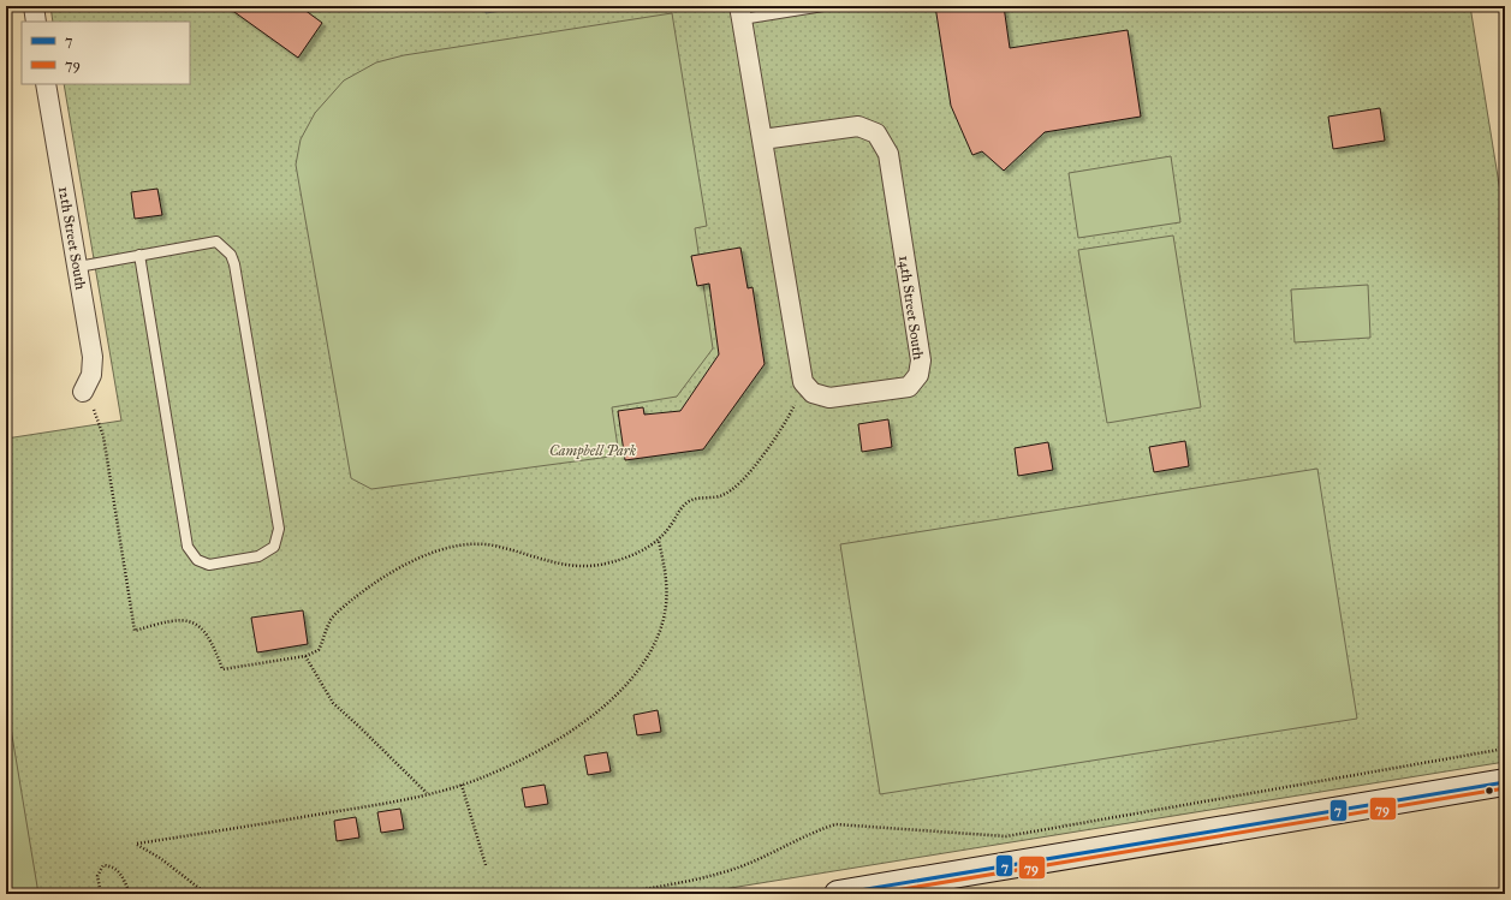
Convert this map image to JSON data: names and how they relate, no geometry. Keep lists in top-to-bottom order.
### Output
{
  "streets": {
    "street": ["12th Street South", "14th Street South"]
  },
  "parks": ["Campbell Park"],
  "lines": ["transit line 7", "transit line 79"],
  "legend": ["7", "79"]
}
